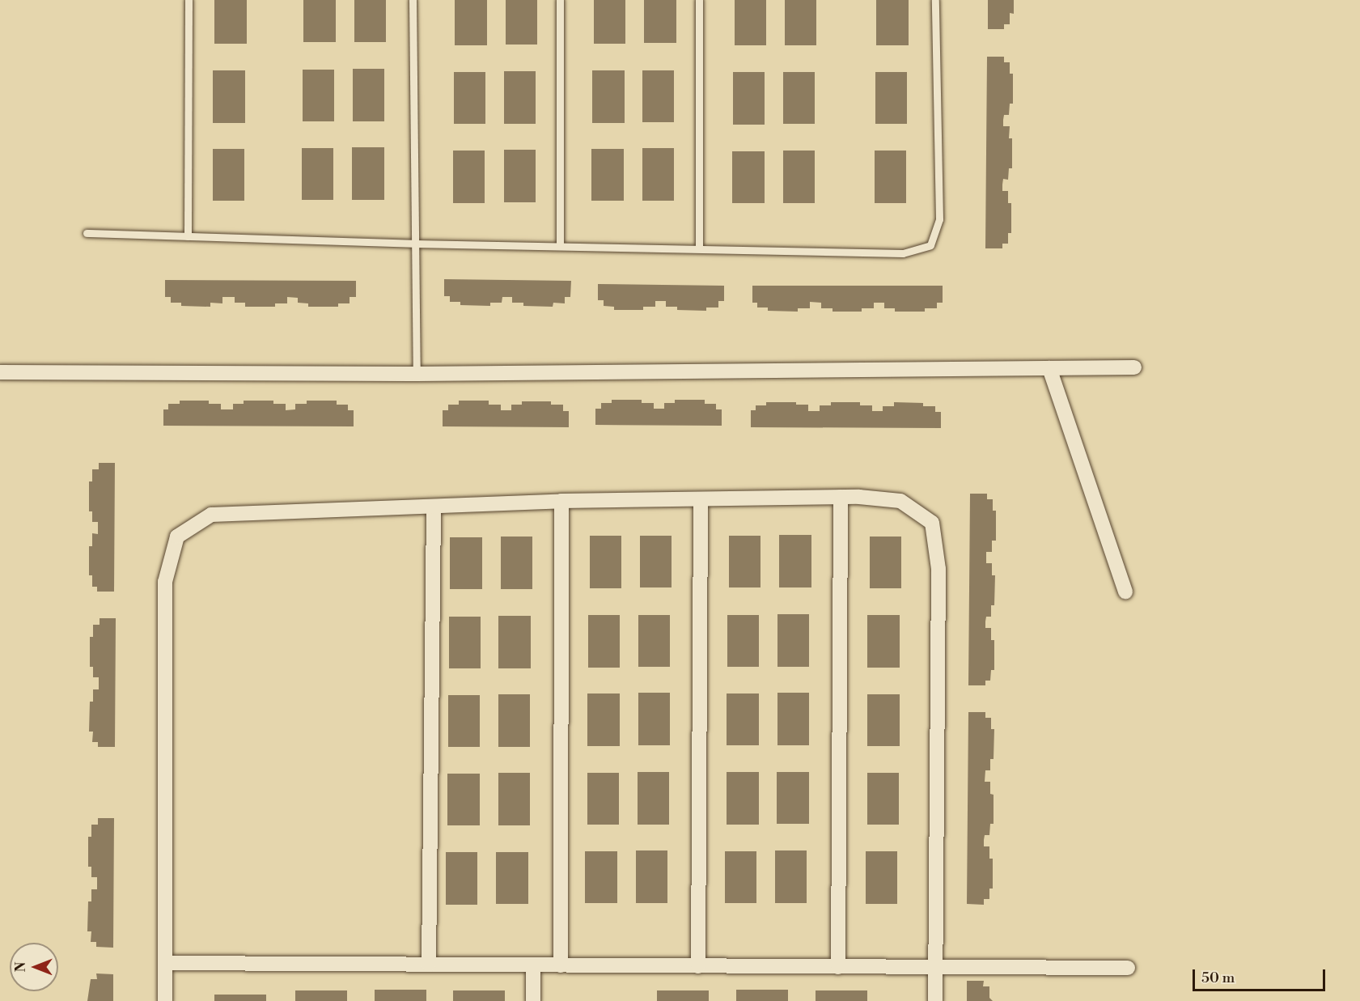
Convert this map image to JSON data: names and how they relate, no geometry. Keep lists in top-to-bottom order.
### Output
{
  "scale_bar": "50 m",
  "north": "left"
}
